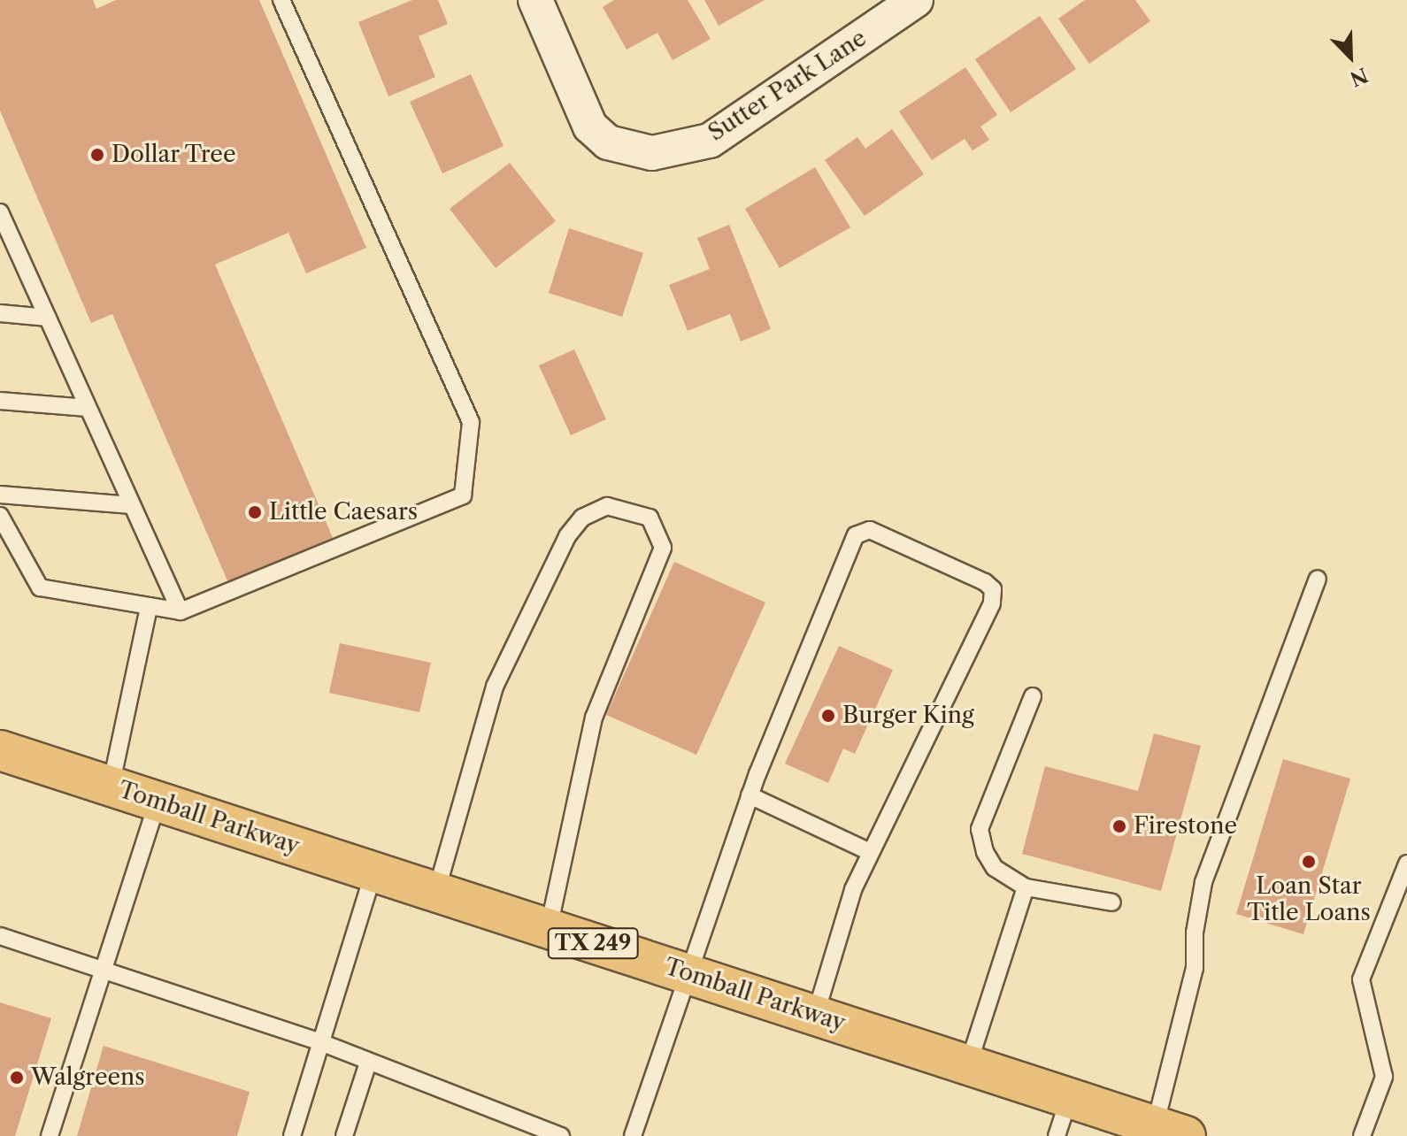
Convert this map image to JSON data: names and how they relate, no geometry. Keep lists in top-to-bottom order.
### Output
{
  "streets": {
    "main road": ["Tomball Parkway", "TX 249"],
    "street": ["Sutter Park Lane"]
  },
  "places": [
    "Dollar Tree",
    "Little Caesars",
    "Burger King",
    "Firestone",
    "Loan Star Title Loans",
    "Walgreens"
  ],
  "north": "bottom right"
}
